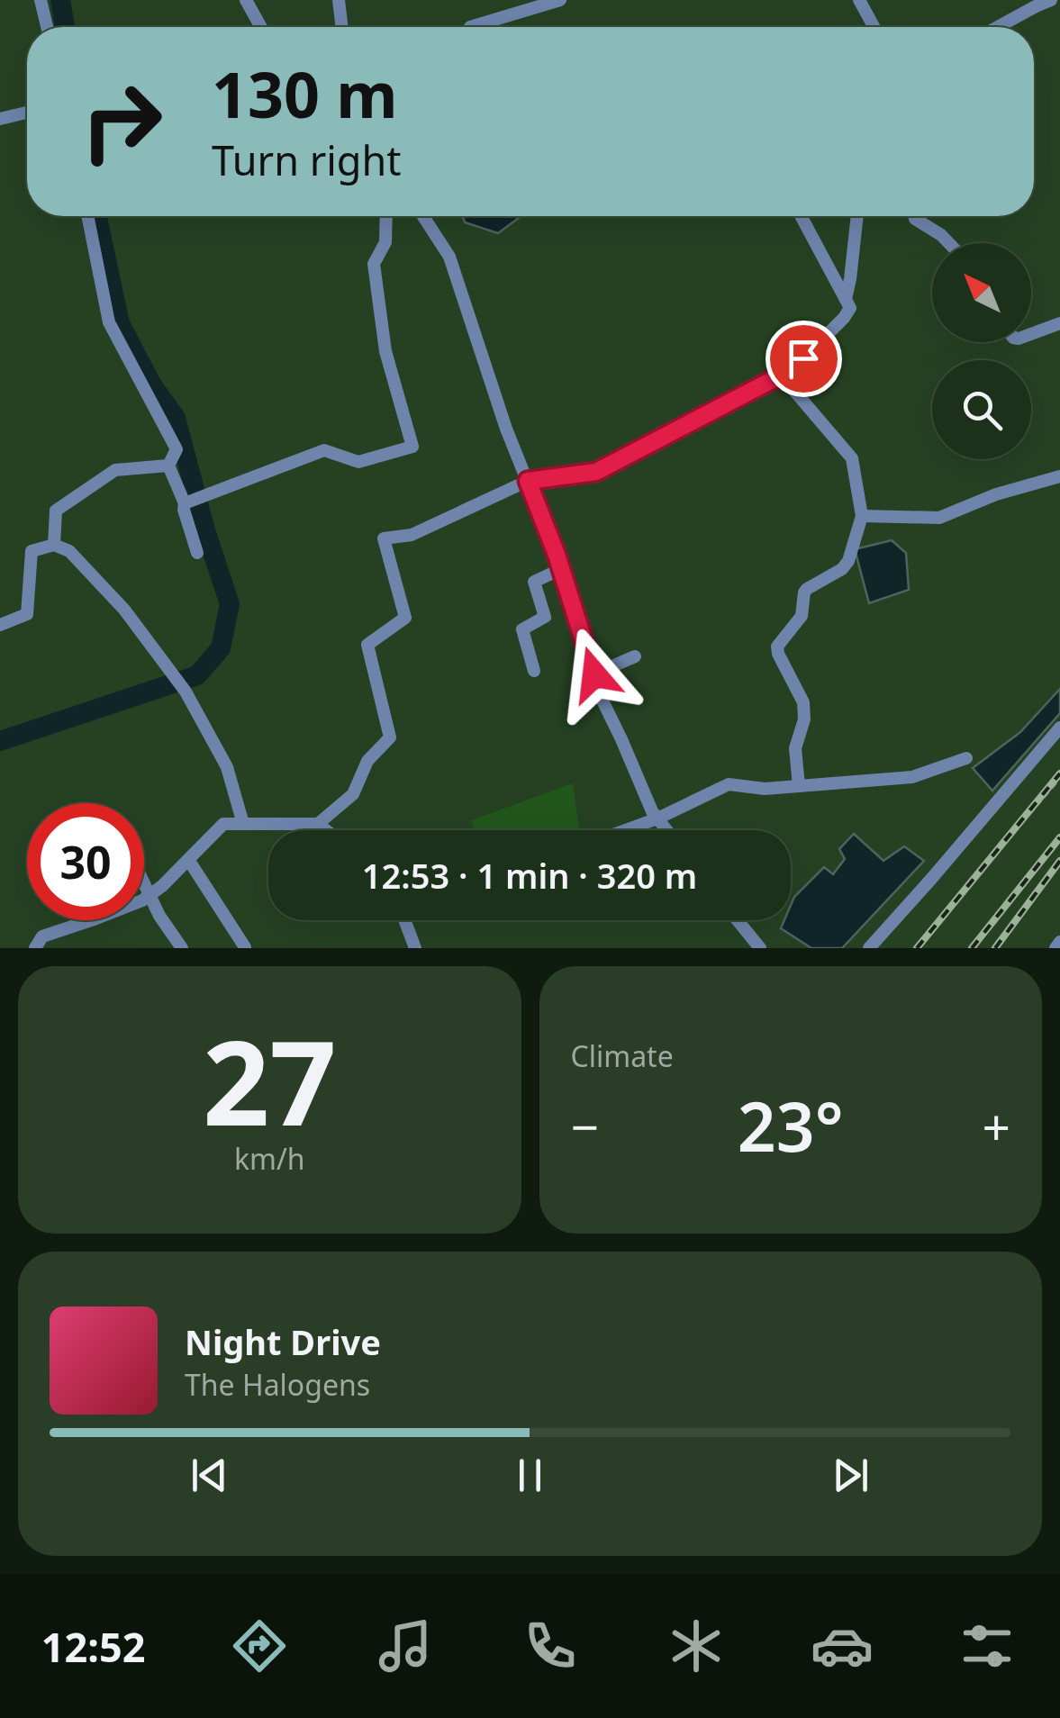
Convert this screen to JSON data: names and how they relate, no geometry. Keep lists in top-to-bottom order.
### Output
{
  "north": "top left",
  "page": {
    "turn": ["130 m", "Turn right"],
    "limit": "30",
    "trip": "12:53 · 1 min · 320 m",
    "tile": [
      ["27", "km/h"],
      "Climate"
    ],
    "heat": ["−", "23°", "+"],
    "song": ["Night Drive", "The Halogens"],
    "tabs": "12:52"
  }
}
